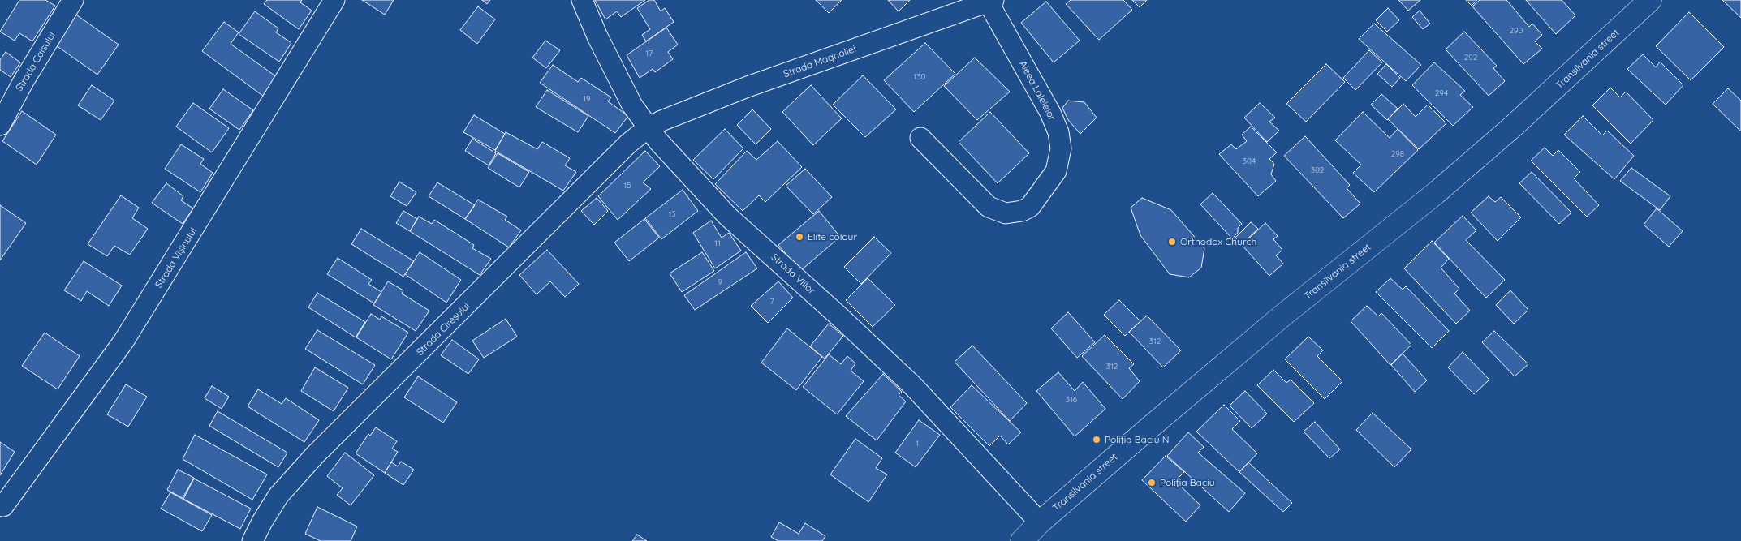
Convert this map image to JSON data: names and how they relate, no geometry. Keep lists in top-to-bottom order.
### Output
{
  "streets": {
    "main road": ["Transilvania street"],
    "street": [
      "Strada Caisului",
      "Strada Magnoliei",
      "Aleea Lalelelor",
      "Strada Vișinului",
      "Strada Viilor",
      "Strada Cireșului"
    ]
  },
  "crossings": [
    ["Transilvania street", "Strada Viilor"],
    ["Strada Magnoliei", "Aleea Lalelelor"],
    ["Strada Magnoliei", "Strada Viilor"],
    ["Strada Magnoliei", "Strada Cireșului"],
    ["Strada Viilor", "Strada Cireșului"]
  ],
  "places": [
    "Elite colour",
    "Orthodox Church",
    "Poliția Baciu N",
    "Poliția Baciu"
  ],
  "house_numbers": [
    "290",
    "17",
    "292",
    "130",
    "294",
    "19",
    "298",
    "304",
    "302",
    "15",
    "13",
    "11",
    "9",
    "7",
    "312",
    "312",
    "316",
    "1"
  ]
}
